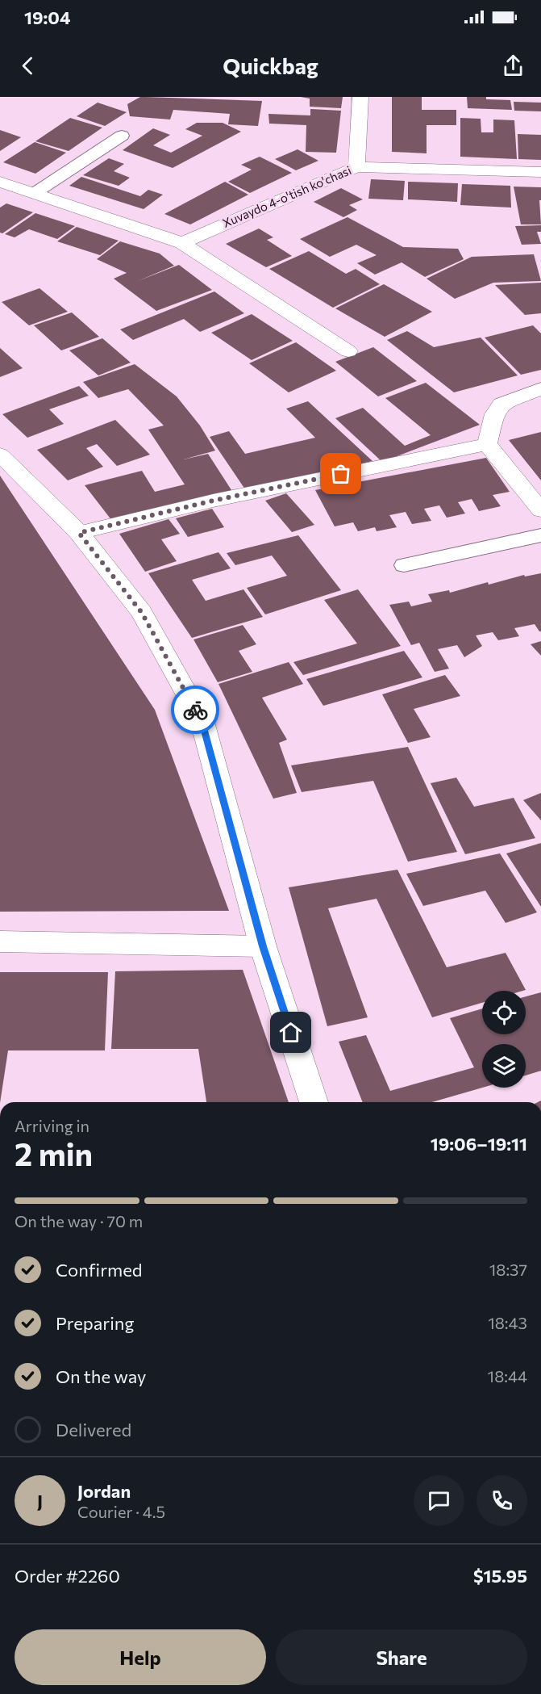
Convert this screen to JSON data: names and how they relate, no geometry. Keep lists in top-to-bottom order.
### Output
{
  "streets": {
    "street": ["Xuvaydo 4-o'tish ko'chasi"]
  },
  "page": {
    "status": "19:04",
    "header": "Quickbag",
    "heading": ["2 min", "Arriving in", "19:06–19:11"],
    "panel": [
      "Jordan",
      "Courier · 4.5",
      "Order #2260",
      "$15.95"
    ],
    "bar": "On the way · 70 m",
    "list": [
      ["Confirmed", "18:37"],
      ["Preparing", "18:43"],
      ["On the way", "18:44"],
      "Delivered"
    ],
    "round": "J",
    "buttons": ["Help", "Share"]
  }
}
